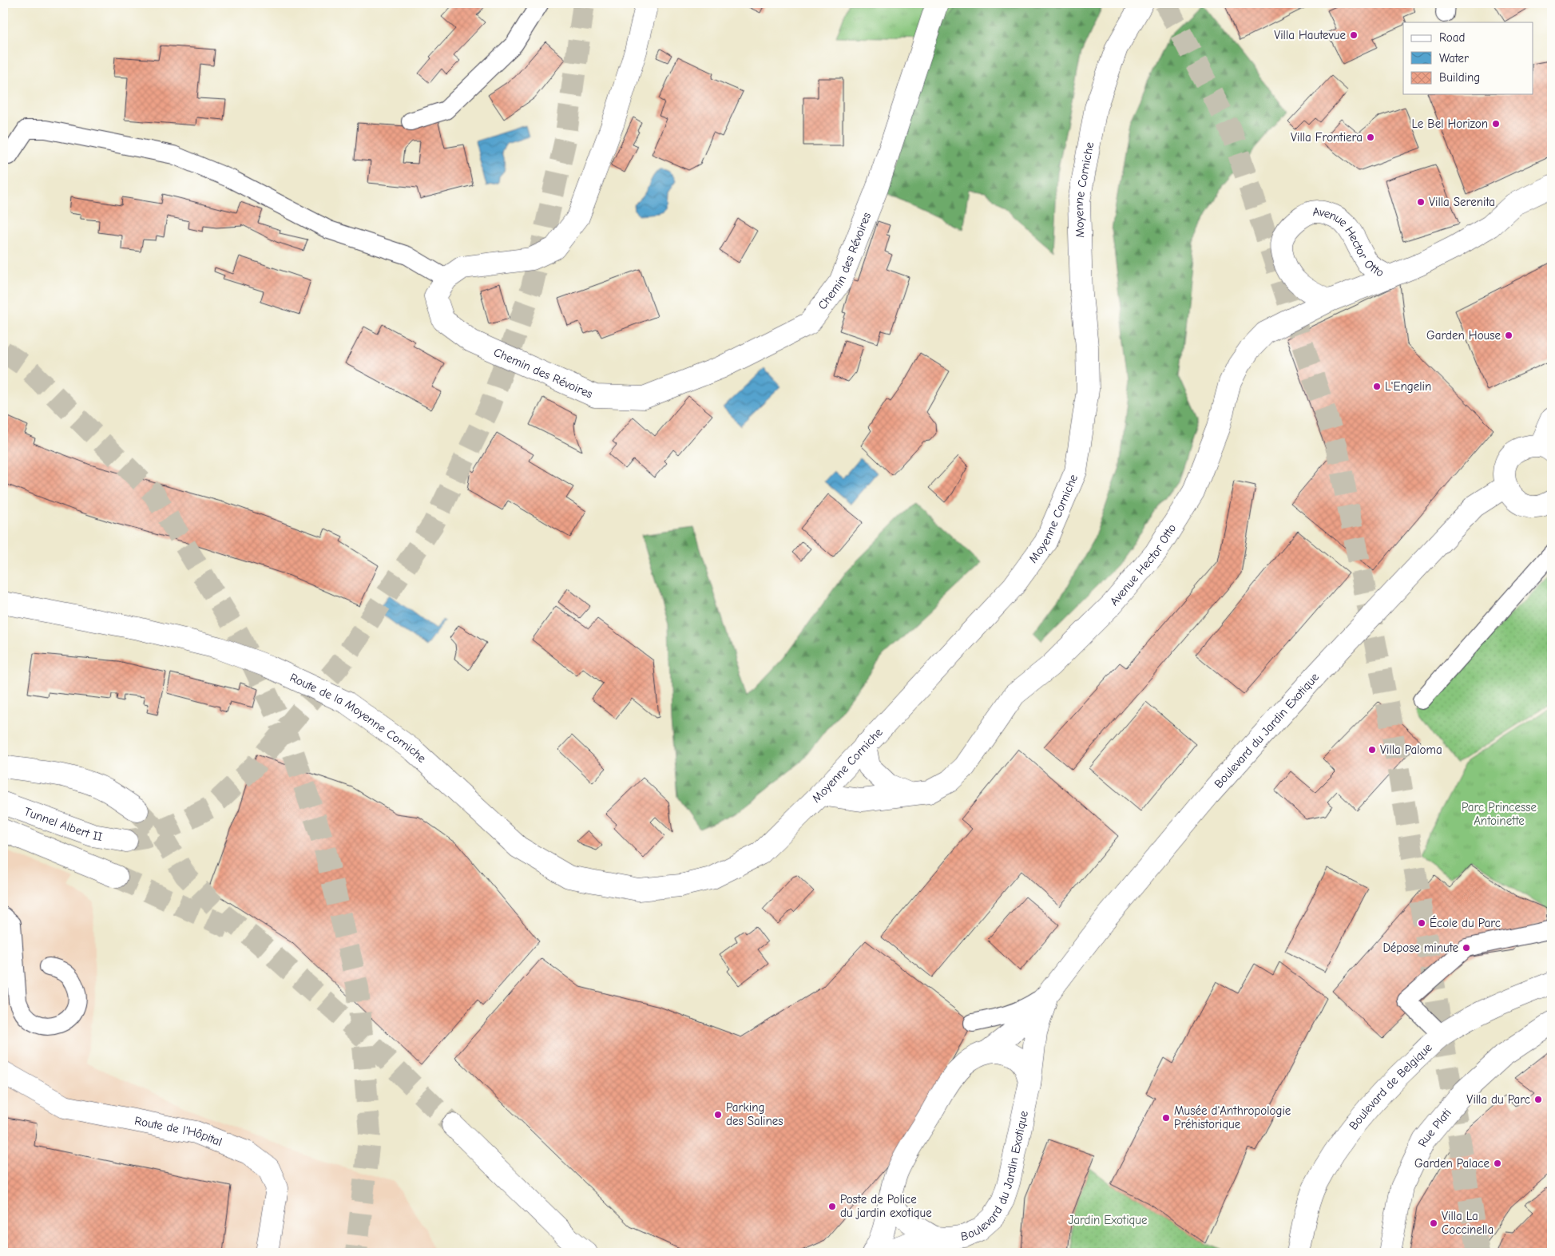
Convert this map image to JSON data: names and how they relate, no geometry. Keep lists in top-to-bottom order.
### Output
{
  "streets": {
    "main road": [
      "Moyenne Corniche",
      "Avenue Hector Otto",
      "Chemin des Révoires",
      "Route de la Moyenne Corniche",
      "Boulevard du Jardin Exotique",
      "Tunnel Albert II",
      "Boulevard de Belgique",
      "Rue Plati",
      "Route de l'Hôpital"
    ]
  },
  "crossings": [
    ["Moyenne Corniche", "Avenue Hector Otto"],
    ["Moyenne Corniche", "Route de la Moyenne Corniche"]
  ],
  "parks": ["Parc Princesse Antoinette", "Jardin Exotique"],
  "places": [
    "Villa Hautevue",
    "Le Bel Horizon",
    "Villa Frontiera",
    "Villa Serenita",
    "Garden House",
    "L'Engelin",
    "Villa Paloma",
    "École du Parc",
    "Dépose minute",
    "Villa du Parc",
    "Parking des Salines",
    "Musée d'Anthropologie Préhistorique",
    "Garden Palace",
    "Poste de Police du jardin exotique",
    "Villa La Coccinella"
  ],
  "legend": ["Road", "Water", "Building"]
}
